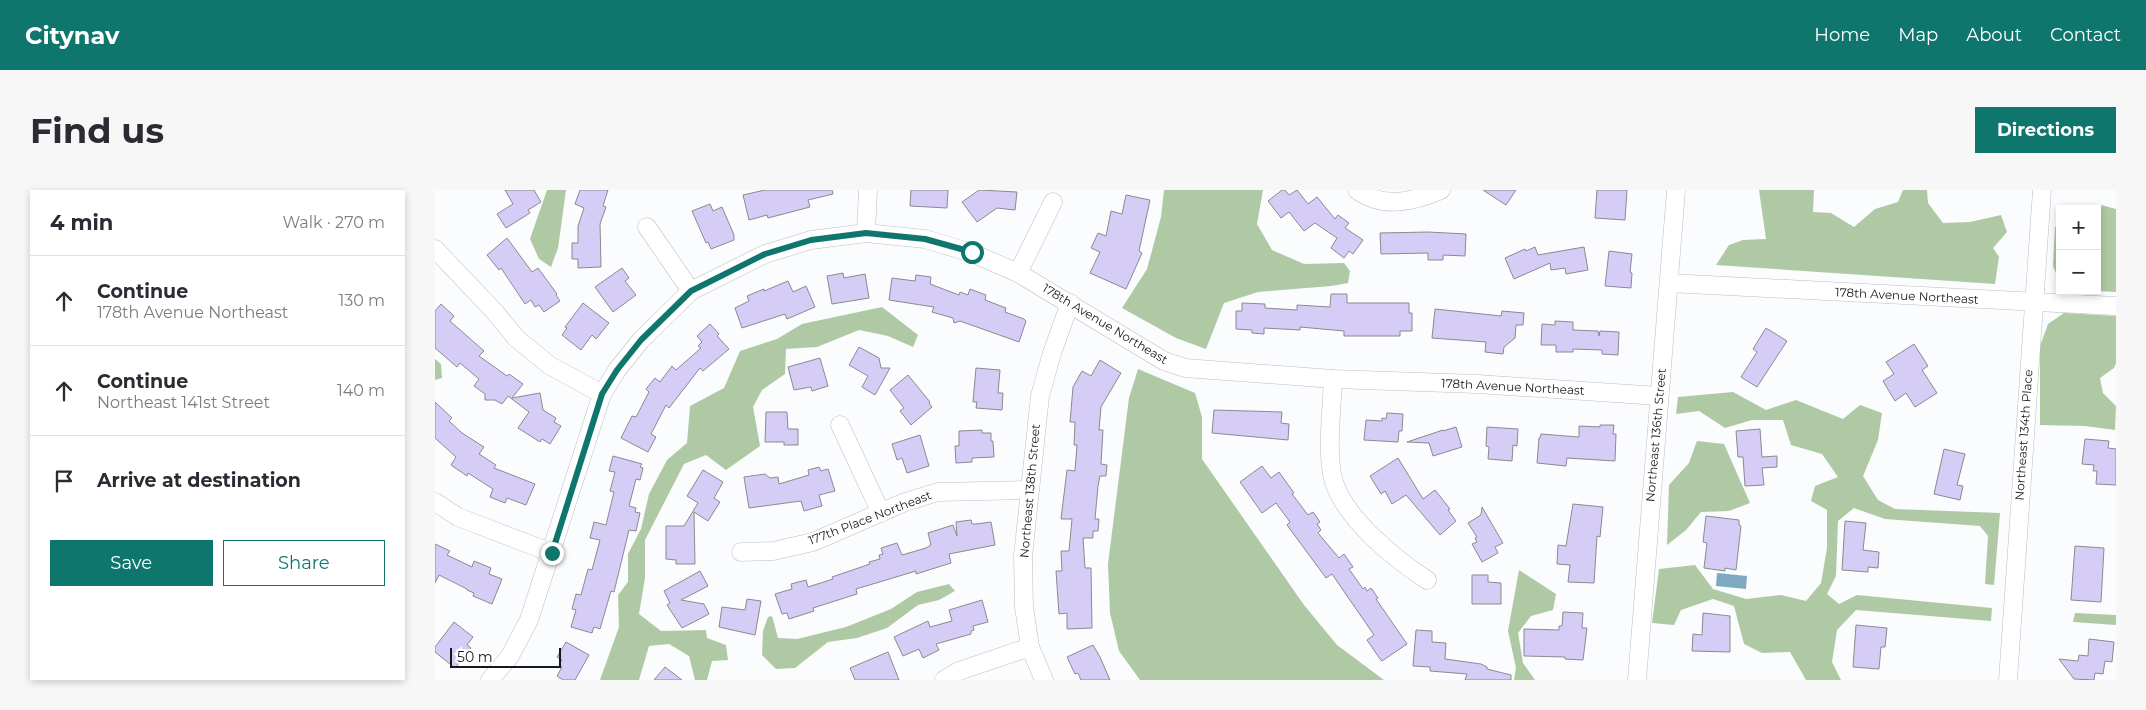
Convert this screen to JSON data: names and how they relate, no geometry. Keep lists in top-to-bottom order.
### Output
{
  "streets": {
    "street": [
      "178th Avenue Northeast",
      "Northeast 136th Street",
      "Northeast 134th Place",
      "Northeast 138th Street",
      "177th Place Northeast"
    ]
  },
  "crossings": [
    ["178th Avenue Northeast", "Northeast 136th Street"],
    ["178th Avenue Northeast", "Northeast 134th Place"],
    ["178th Avenue Northeast", "Northeast 138th Street"],
    ["Northeast 138th Street", "177th Place Northeast"]
  ],
  "scale_bar": "50 m",
  "page": {
    "header": "Citynav",
    "nav": [
      "Home",
      "Map",
      "About",
      "Contact"
    ],
    "buttons": [
      "Directions",
      ["Save", "Share"]
    ],
    "title": "Find us",
    "heading": ["4 min", "Walk · 270 m"],
    "map_buttons": ["+", "−"],
    "list": [
      ["Continue", "178th Avenue Northeast", "130 m"],
      ["Continue", "Northeast 141st Street", "140 m"],
      "Arrive at destination"
    ],
    "scale": "50 m"
  }
}
